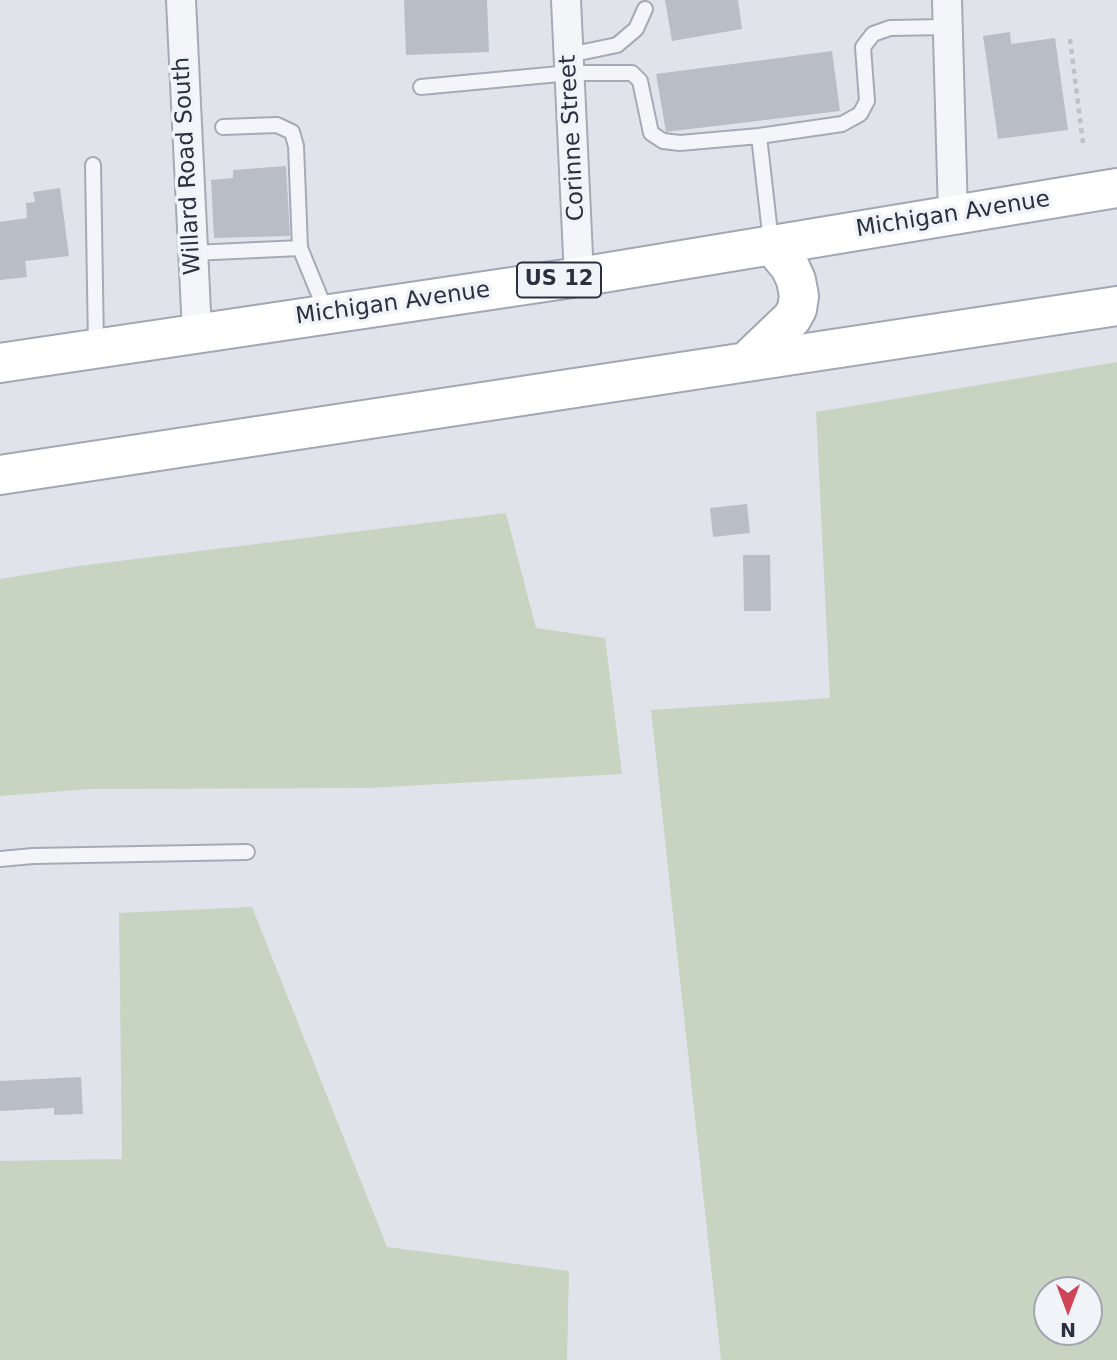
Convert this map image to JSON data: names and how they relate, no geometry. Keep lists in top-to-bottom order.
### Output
{
  "streets": {
    "main road": ["Michigan Avenue", "US 12"],
    "street": ["Corinne Street", "Willard Road South"]
  },
  "crossings": [
    ["Corinne Street", "Michigan Avenue"],
    ["Willard Road South", "Michigan Avenue"]
  ],
  "north": "bottom"
}
